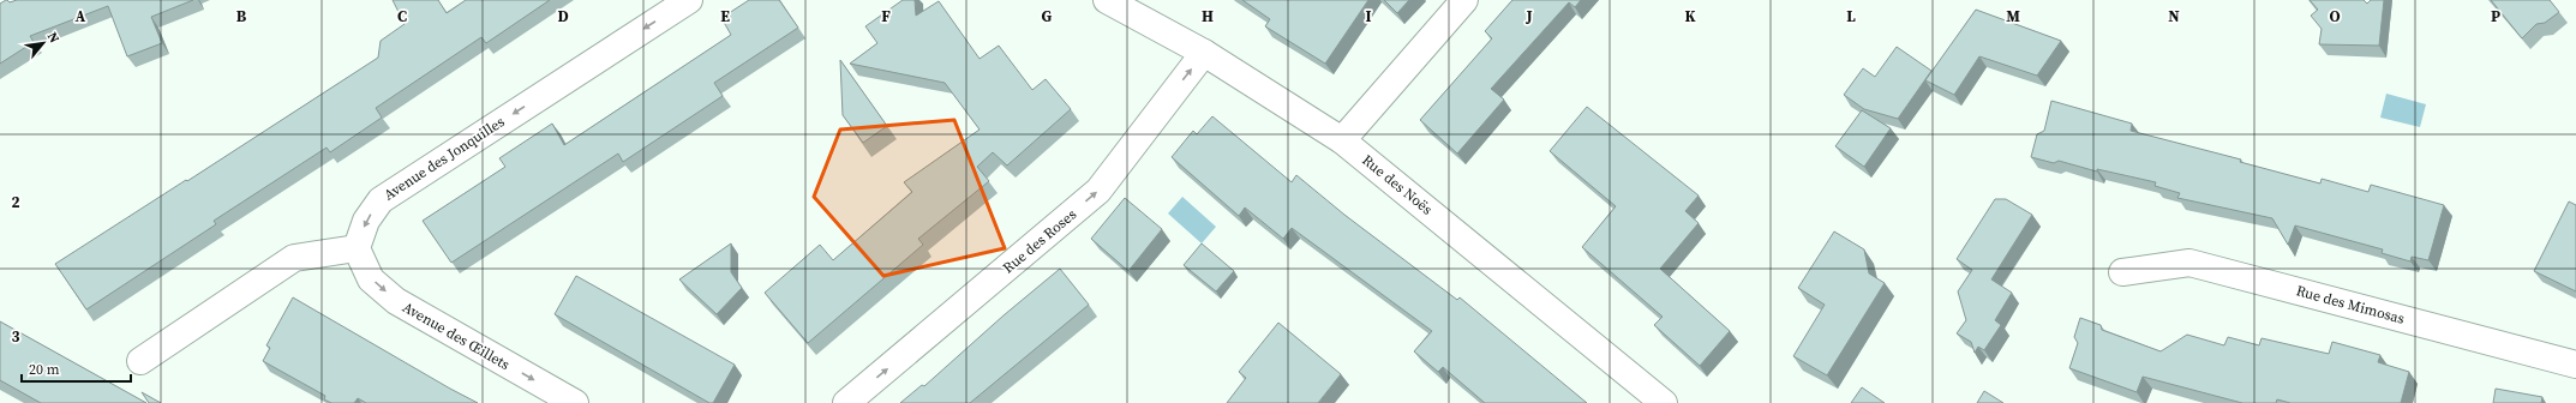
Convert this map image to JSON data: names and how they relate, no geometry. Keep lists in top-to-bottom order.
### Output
{
  "streets": {
    "street": [
      "Avenue des Jonquilles",
      "Rue des Noës",
      "Rue des Roses",
      "Rue des Mimosas",
      "Avenue des Œillets"
    ]
  },
  "crossings": [
    ["Avenue des Jonquilles", "Avenue des Œillets"],
    ["Rue des Noës", "Rue des Roses"]
  ],
  "one_way": ["Avenue des Jonquilles", "Rue des Roses", "Avenue des Œillets"],
  "scale_bar": "20 m",
  "north": "top right",
  "grid": {
    "columns": [
      "A",
      "B",
      "C",
      "D",
      "E",
      "F",
      "G",
      "H",
      "I",
      "J",
      "K",
      "L",
      "M",
      "N",
      "O",
      "P"
    ],
    "rows": ["2", "3"]
  }
}
